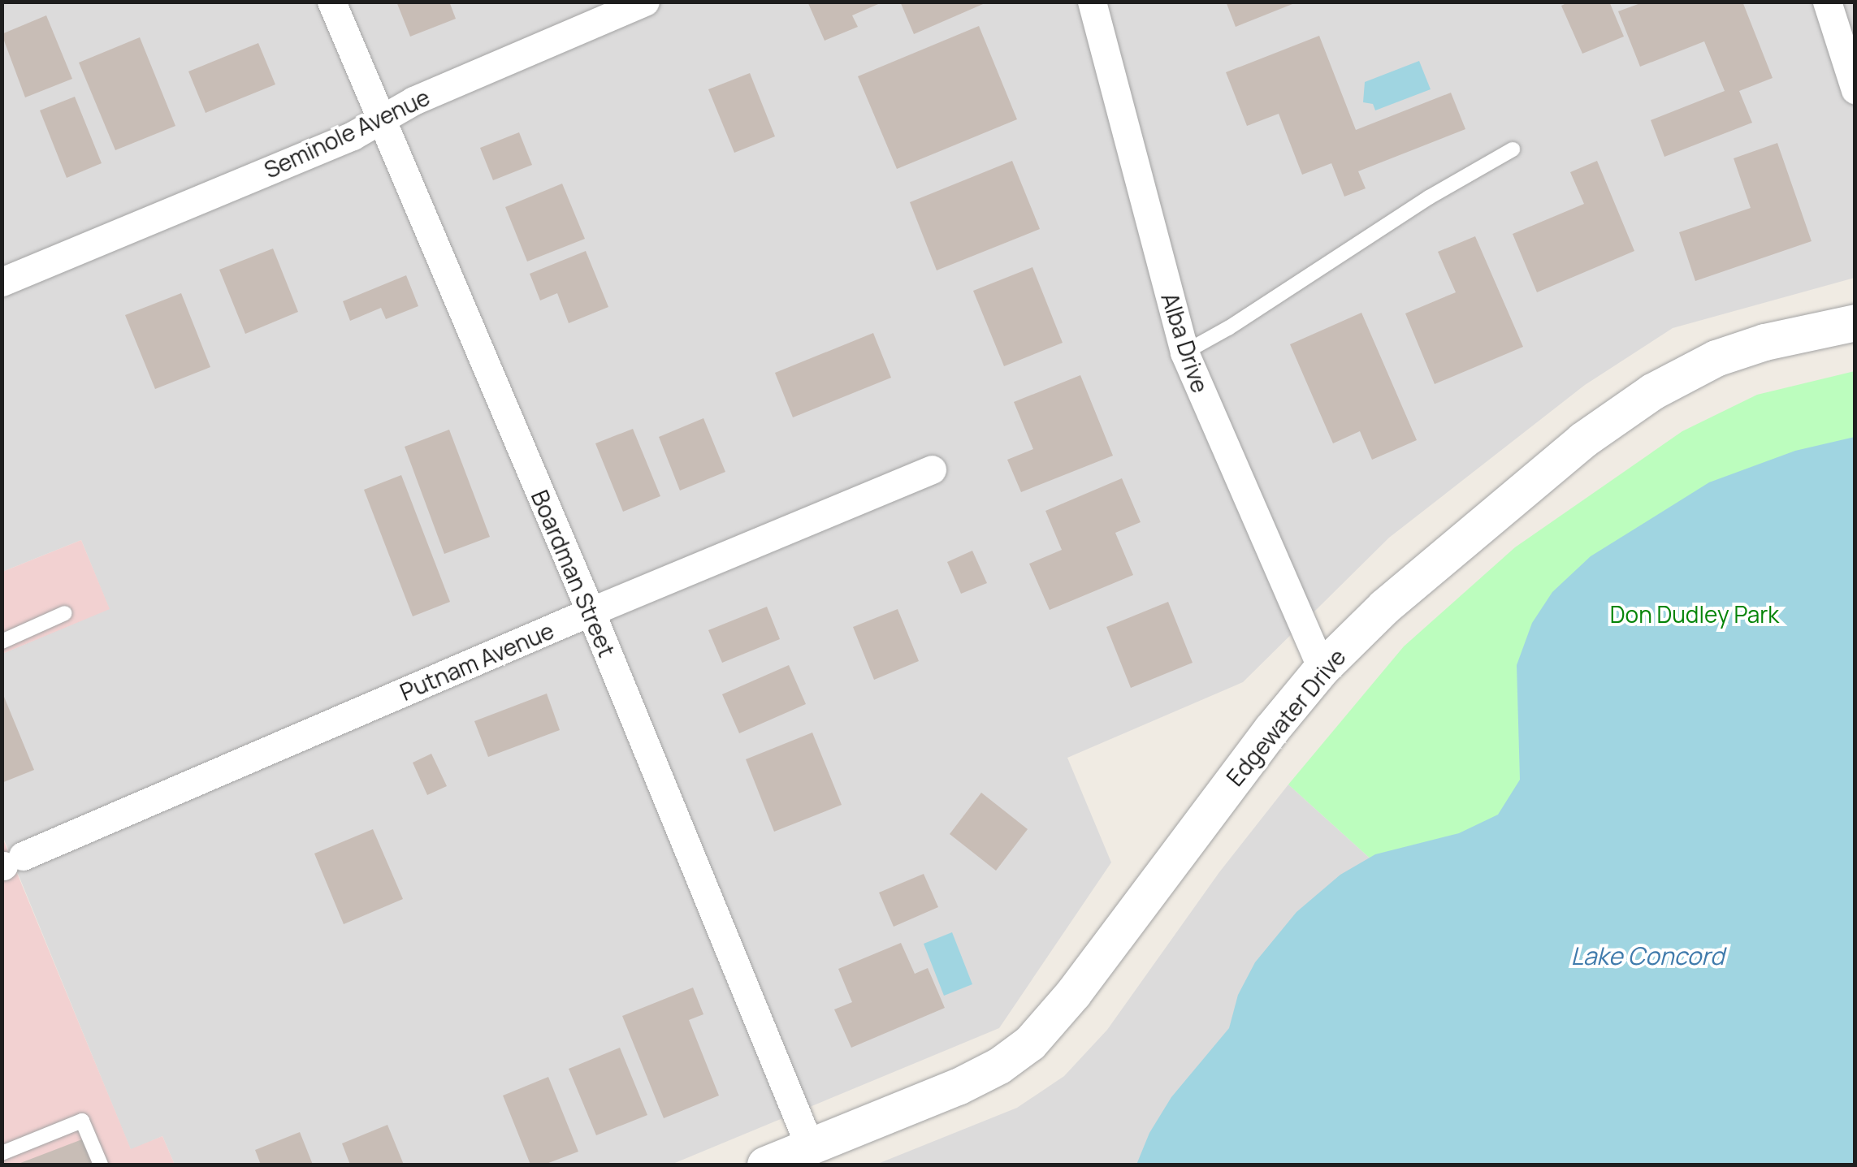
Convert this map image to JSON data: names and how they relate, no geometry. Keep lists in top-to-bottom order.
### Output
{
  "streets": {
    "street": [
      "Seminole Avenue",
      "Alba Drive",
      "Boardman Street",
      "Putnam Avenue",
      "Edgewater Drive"
    ]
  },
  "crossings": [
    ["Seminole Avenue", "Boardman Street"],
    ["Alba Drive", "Edgewater Drive"],
    ["Boardman Street", "Putnam Avenue"],
    ["Boardman Street", "Edgewater Drive"]
  ],
  "water": ["Lake Concord"],
  "parks": ["Don Dudley Park"]
}
